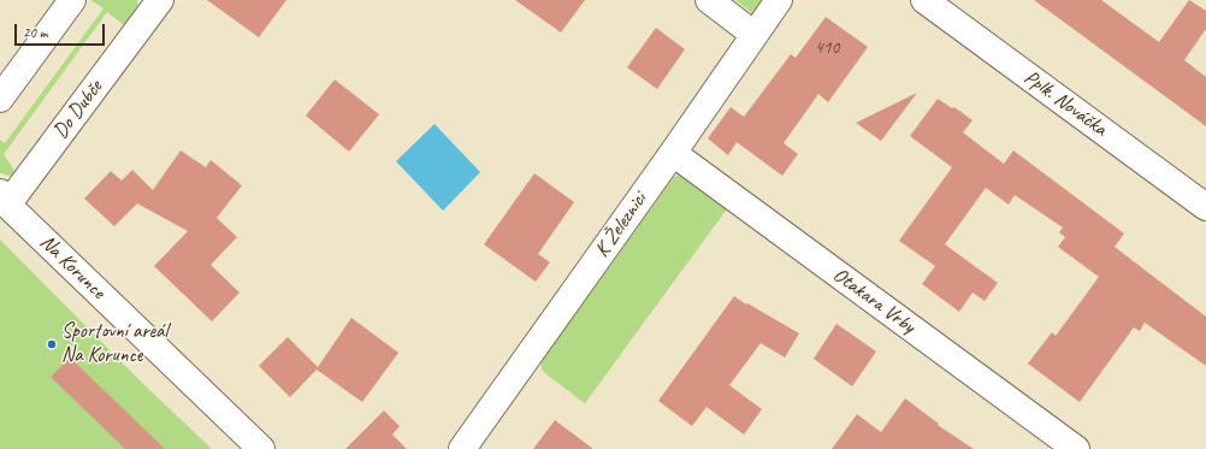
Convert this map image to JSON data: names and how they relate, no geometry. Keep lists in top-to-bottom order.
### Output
{
  "streets": {
    "street": [
      "Pplk. Nováčka",
      "Do Dubče",
      "K Železnici",
      "Na Korunce",
      "Otakara Vrby"
    ]
  },
  "crossings": [
    ["Do Dubče", "Na Korunce"],
    ["K Železnici", "Otakara Vrby"]
  ],
  "places": ["Sportovní areál Na Korunce"],
  "house_numbers": ["410"],
  "scale_bar": "20 m"
}
